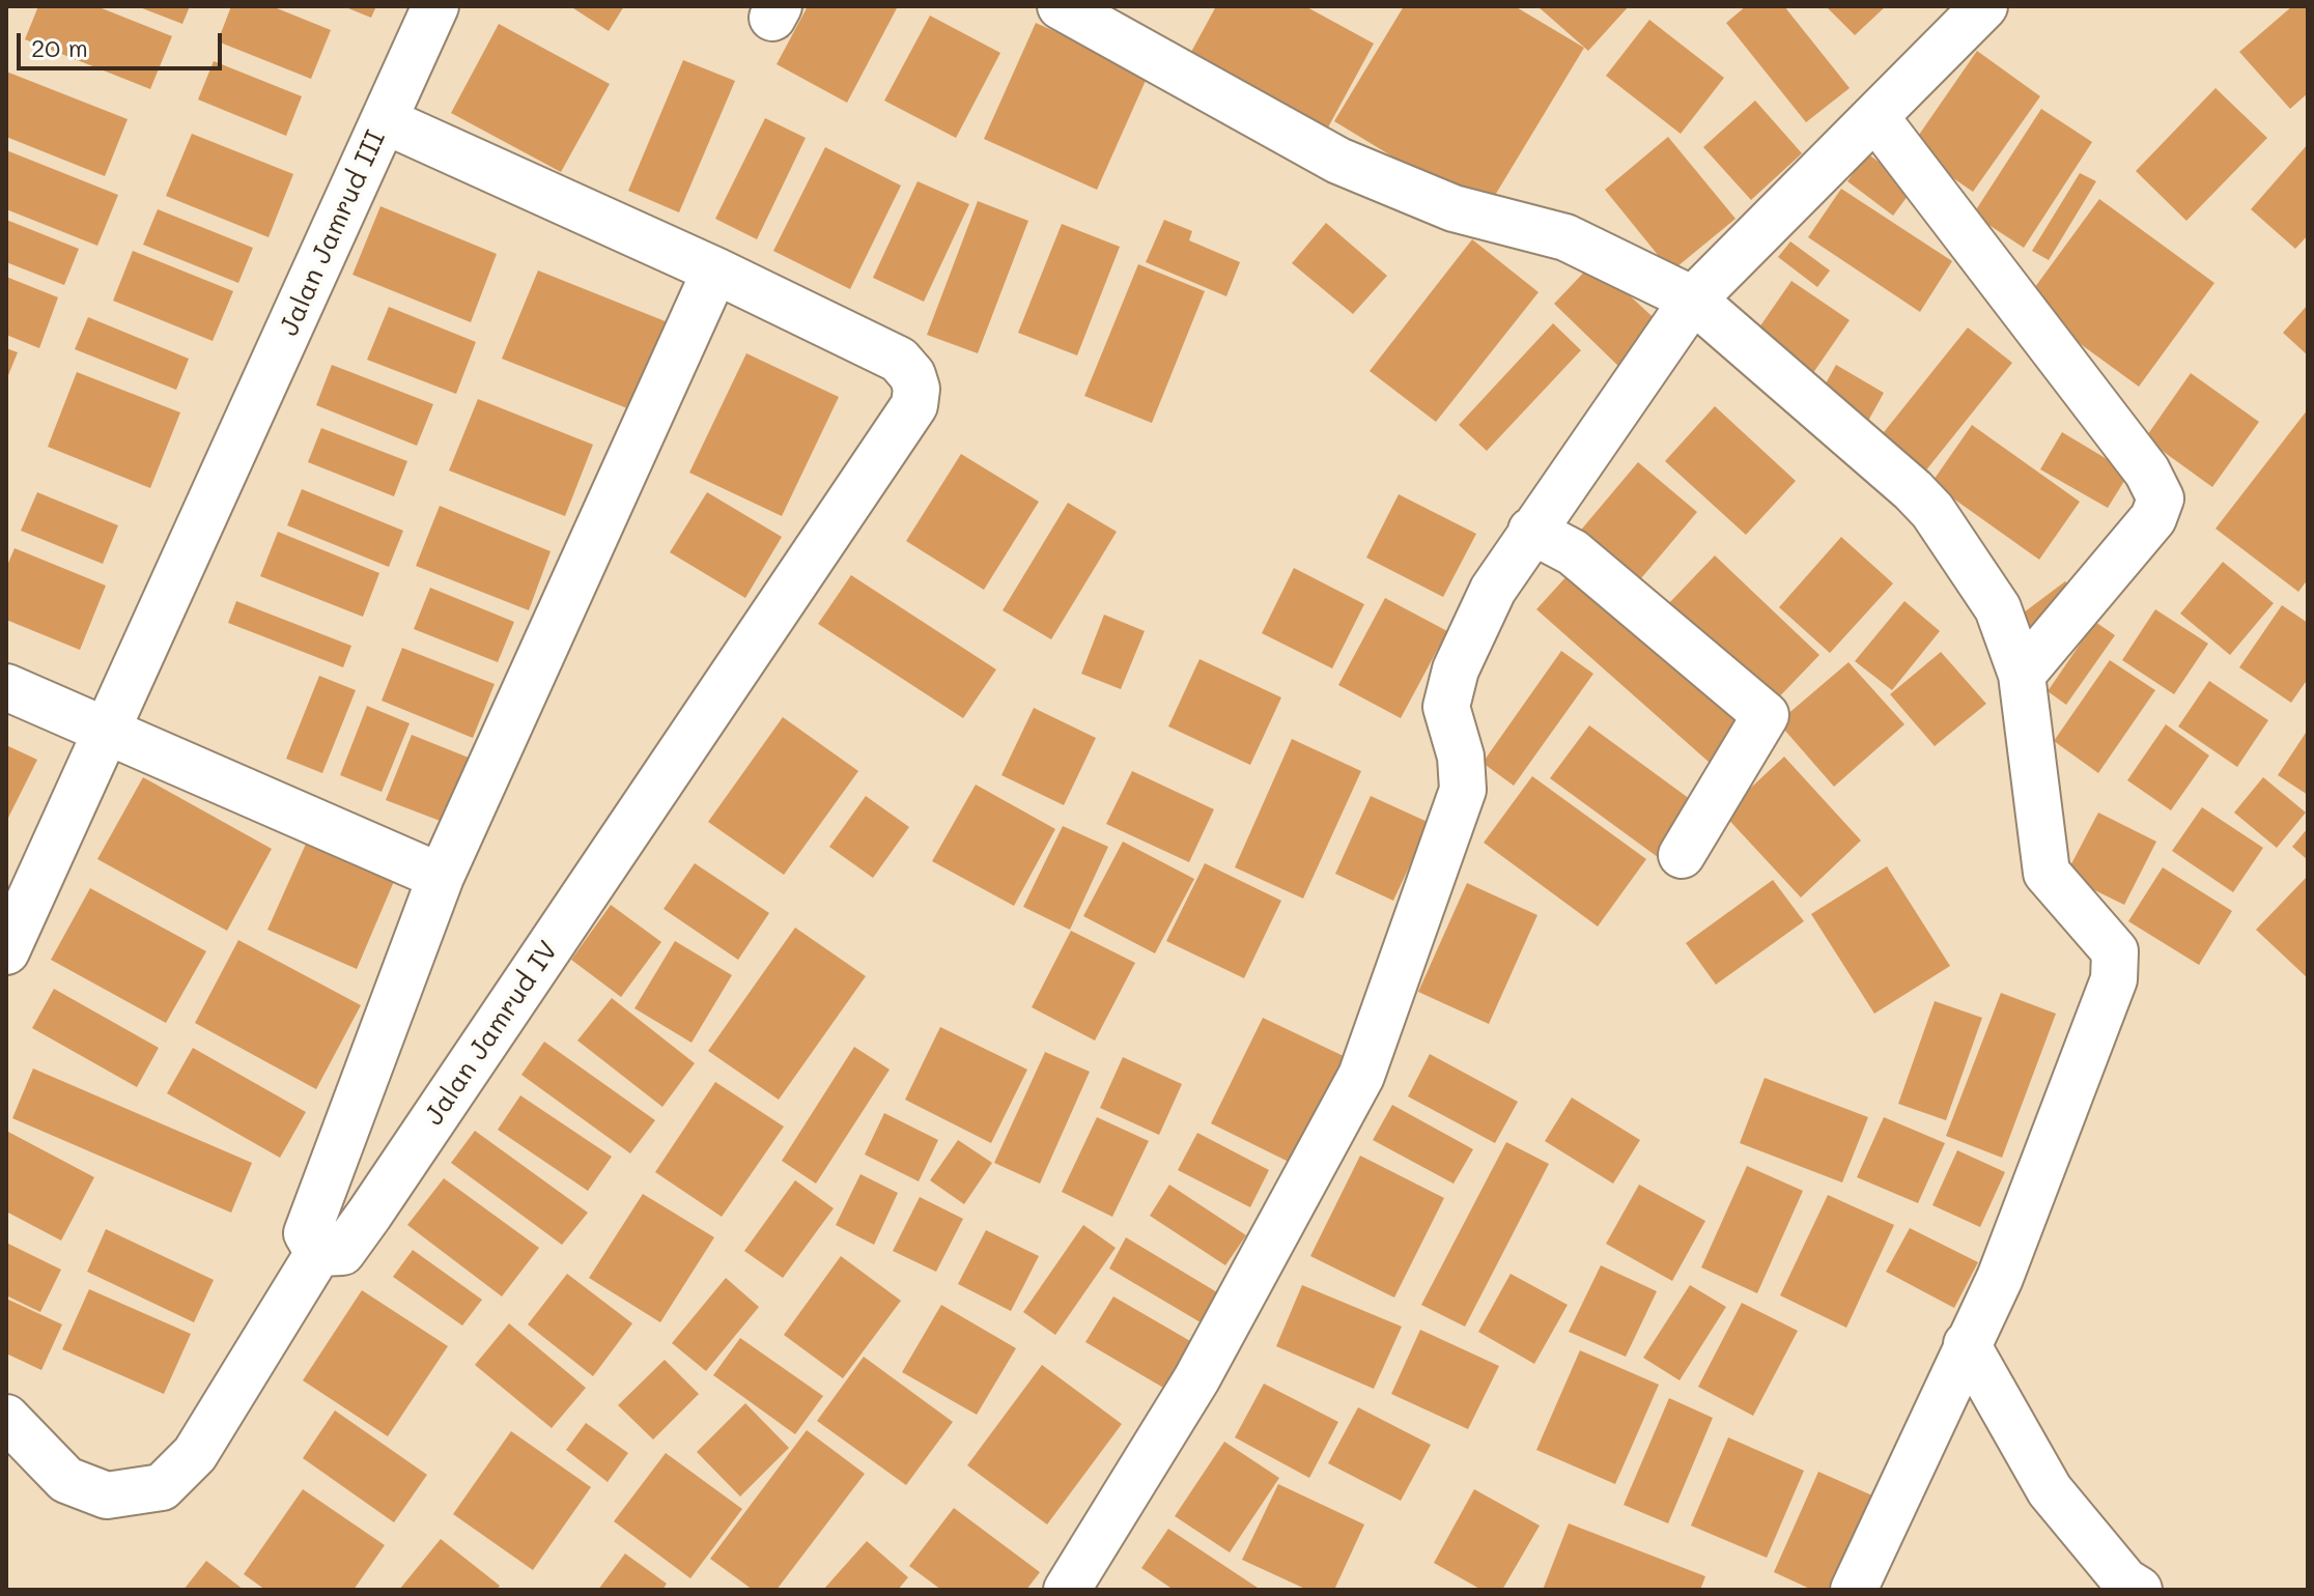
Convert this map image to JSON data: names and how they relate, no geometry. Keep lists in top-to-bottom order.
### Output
{
  "streets": {
    "street": ["Jalan Jamrud III", "Jalan Jamrud IV"]
  },
  "crossings": [
    ["Jalan Jamrud III", "Jalan Jamrud IV"]
  ],
  "scale_bar": "20 m"
}
